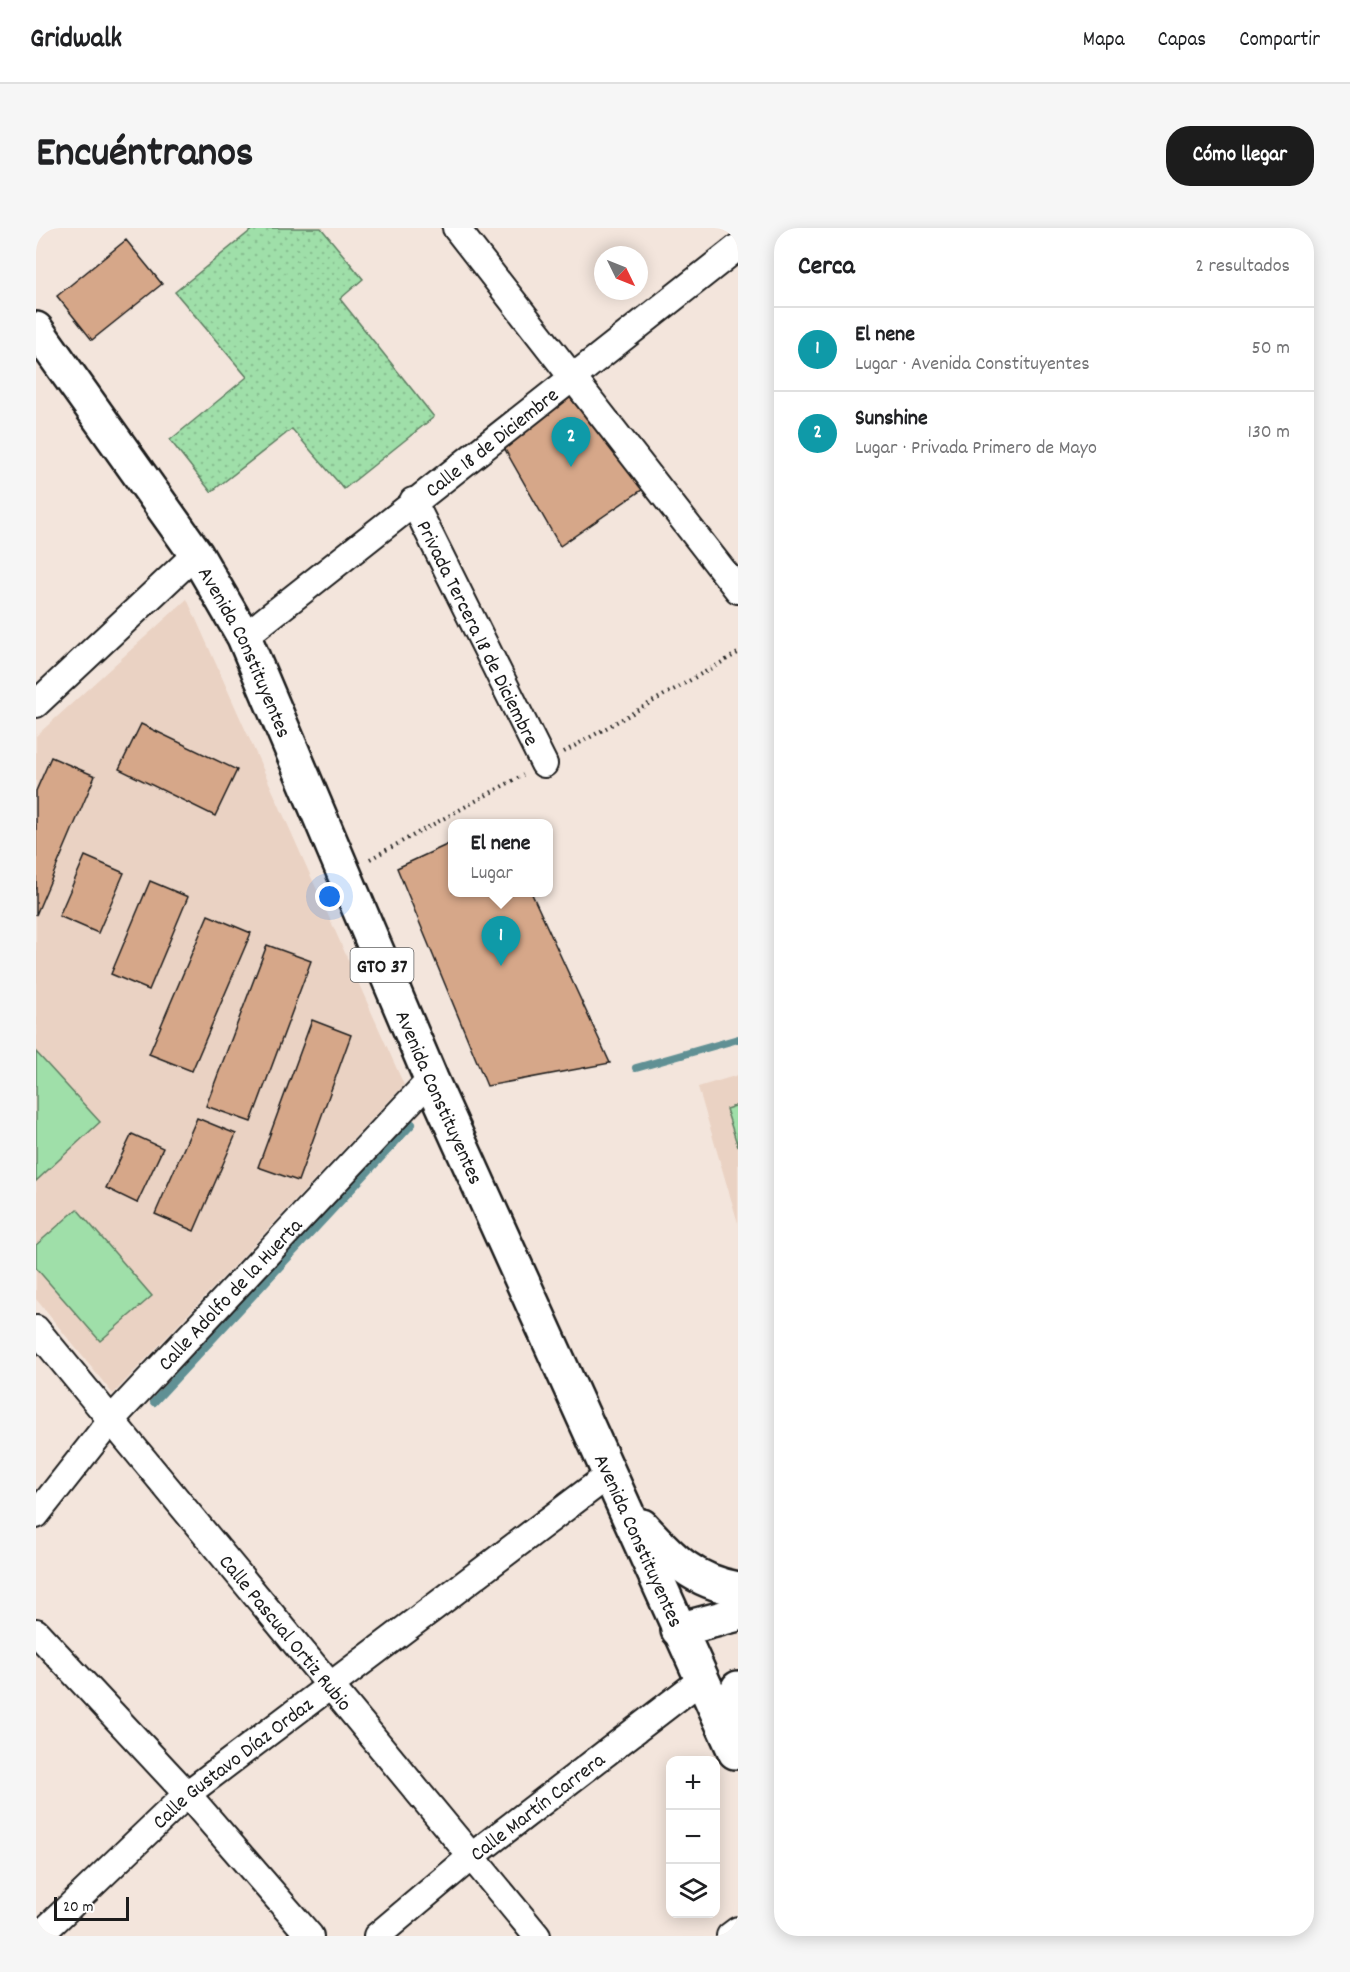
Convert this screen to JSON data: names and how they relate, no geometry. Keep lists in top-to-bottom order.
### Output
{
  "streets": {
    "main road": ["Avenida Constituyentes", "GTO 37"],
    "street": [
      "Calle 18 de Diciembre",
      "Privada Tercera 18 de Diciembre",
      "Calle Adolfo de la Huerta",
      "Calle Pascual Ortiz Rubio",
      "Calle Gustavo Díaz Ordaz",
      "Calle Martín Carrera"
    ]
  },
  "crossings": [
    ["Calle 18 de Diciembre", "Privada Tercera 18 de Diciembre"],
    ["Calle 18 de Diciembre", "Avenida Constituyentes"],
    ["Avenida Constituyentes", "Calle Adolfo de la Huerta"],
    ["Avenida Constituyentes", "Calle Gustavo Díaz Ordaz"],
    ["Avenida Constituyentes", "Calle Martín Carrera"],
    ["Calle Adolfo de la Huerta", "Calle Pascual Ortiz Rubio"],
    ["Calle Pascual Ortiz Rubio", "Calle Gustavo Díaz Ordaz"],
    ["Calle Pascual Ortiz Rubio", "Calle Martín Carrera"]
  ],
  "scale_bar": "20 m",
  "north": "bottom right",
  "page": {
    "header": "Gridwalk",
    "nav": ["Mapa", "Capas", "Compartir"],
    "title": "Encuéntranos",
    "buttons": "Cómo llegar",
    "heading": ["Cerca", "2 resultados"],
    "list": [
      {
        "mark": "1",
        "name": "El nene",
        "note": "Lugar · Avenida Constituyentes",
        "value": "50 m"
      },
      {
        "mark": "2",
        "name": "Sunshine",
        "note": "Lugar · Privada Primero de Mayo",
        "value": "130 m"
      }
    ],
    "pins": ["2", "1"],
    "popup": ["El nene", "Lugar"],
    "map_buttons": ["+", "−"],
    "scale": "20 m"
  }
}
